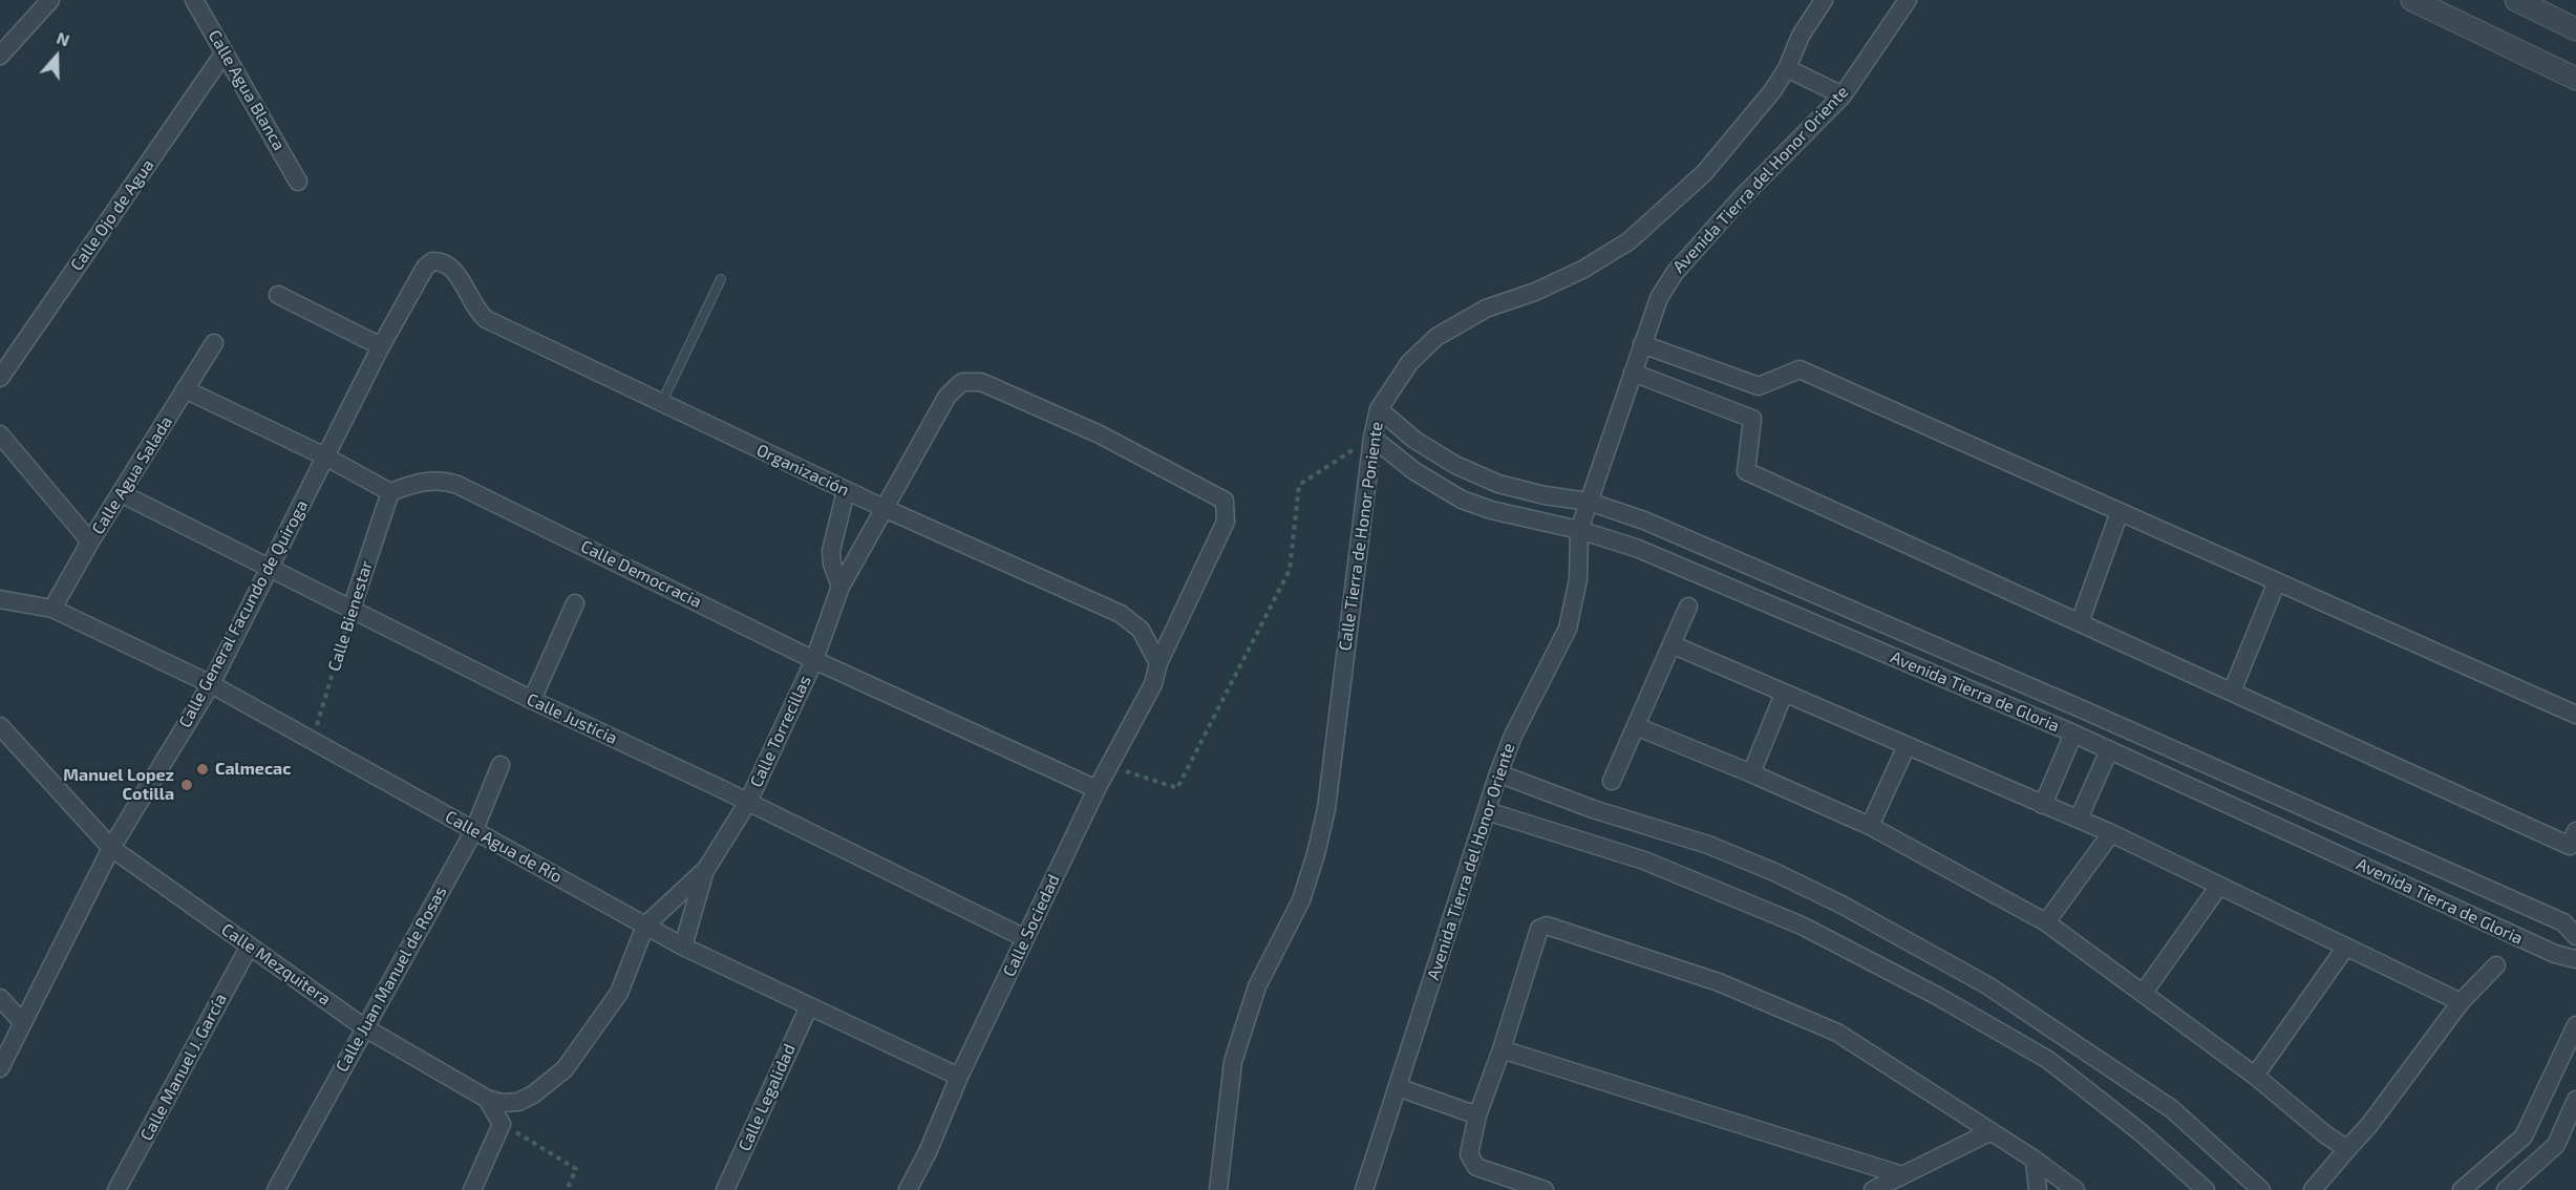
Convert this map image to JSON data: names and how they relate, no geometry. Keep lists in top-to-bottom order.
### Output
{
  "streets": {
    "street": [
      "Calle Agua Blanca",
      "Avenida Tierra del Honor Oriente",
      "Calle Ojo de Agua",
      "Organización",
      "Calle Agua Salada",
      "Calle Tierra de Honor Poniente",
      "Calle Democracia",
      "Calle General Facundo de Quiroga",
      "Calle Bienestar",
      "Avenida Tierra de Gloria",
      "Calle Justicia",
      "Calle Torrecillas",
      "Calle Agua de Río",
      "Calle Sociedad",
      "Calle Mezquitera",
      "Calle Juan Manuel de Rosas",
      "Calle Manuel J. García",
      "Calle Legalidad"
    ]
  },
  "crossings": [
    ["Calle Agua Blanca", "Calle Ojo de Agua"],
    ["Avenida Tierra del Honor Oriente", "Avenida Tierra de Gloria"],
    ["Organización", "Calle General Facundo de Quiroga"],
    ["Organización", "Calle Torrecillas"],
    ["Organización", "Calle Sociedad"],
    ["Calle Agua Salada", "Calle Justicia"],
    ["Calle Agua Salada", "Calle Agua de Río"],
    ["Calle Tierra de Honor Poniente", "Avenida Tierra de Gloria"],
    ["Calle Democracia", "Calle Bienestar"],
    ["Calle Democracia", "Calle Torrecillas"],
    ["Calle Democracia", "Calle Sociedad"],
    ["Calle General Facundo de Quiroga", "Calle Justicia"],
    ["Calle General Facundo de Quiroga", "Calle Agua de Río"],
    ["Calle General Facundo de Quiroga", "Calle Mezquitera"],
    ["Calle Bienestar", "Calle Justicia"],
    ["Calle Bienestar", "Calle Agua de Río"],
    ["Calle Justicia", "Calle Torrecillas"],
    ["Calle Justicia", "Calle Sociedad"],
    ["Calle Torrecillas", "Calle Agua de Río"],
    ["Calle Torrecillas", "Calle Sociedad"],
    ["Calle Torrecillas", "Calle Mezquitera"],
    ["Calle Agua de Río", "Calle Sociedad"],
    ["Calle Agua de Río", "Calle Juan Manuel de Rosas"],
    ["Calle Agua de Río", "Calle Legalidad"],
    ["Calle Mezquitera", "Calle Juan Manuel de Rosas"],
    ["Calle Mezquitera", "Calle Manuel J. García"]
  ],
  "places": ["Calmecac", "Manuel Lopez Cotilla"],
  "north": "top"
}
